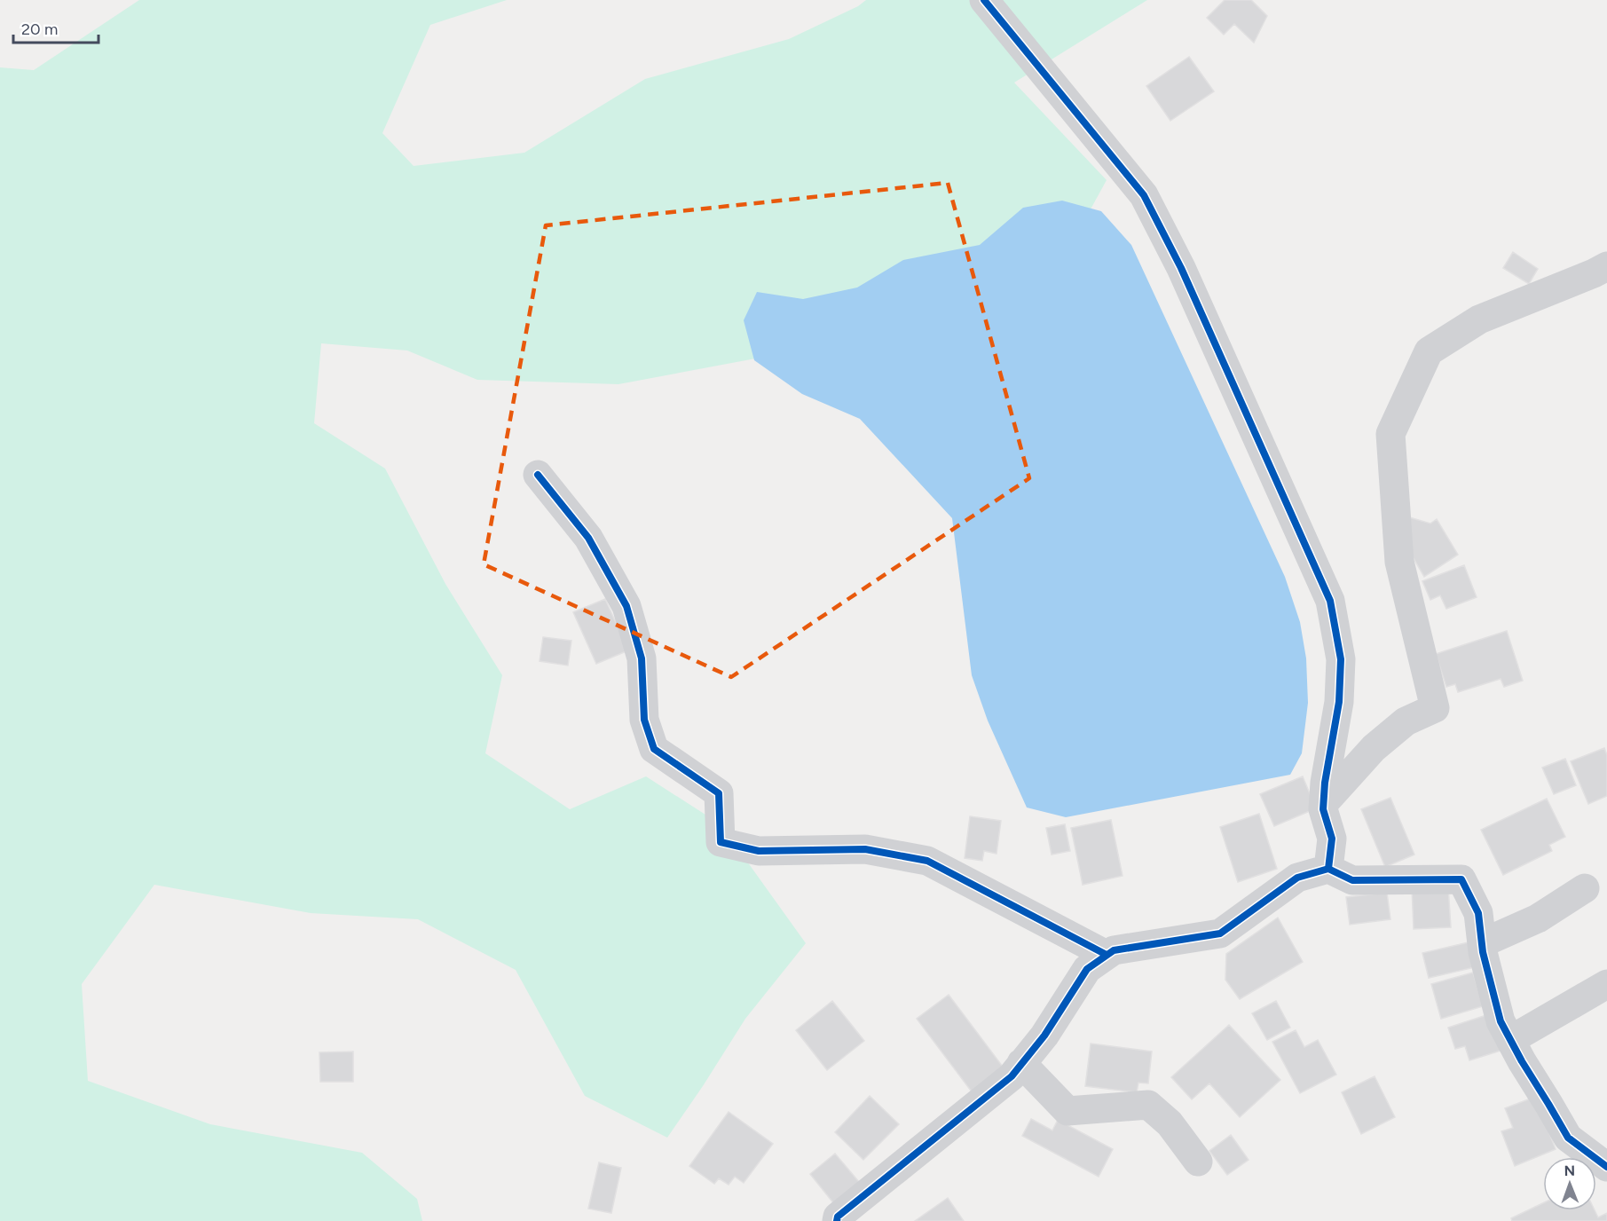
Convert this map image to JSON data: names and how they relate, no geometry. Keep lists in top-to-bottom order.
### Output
{
  "scale_bar": "20 m",
  "north": "top"
}
